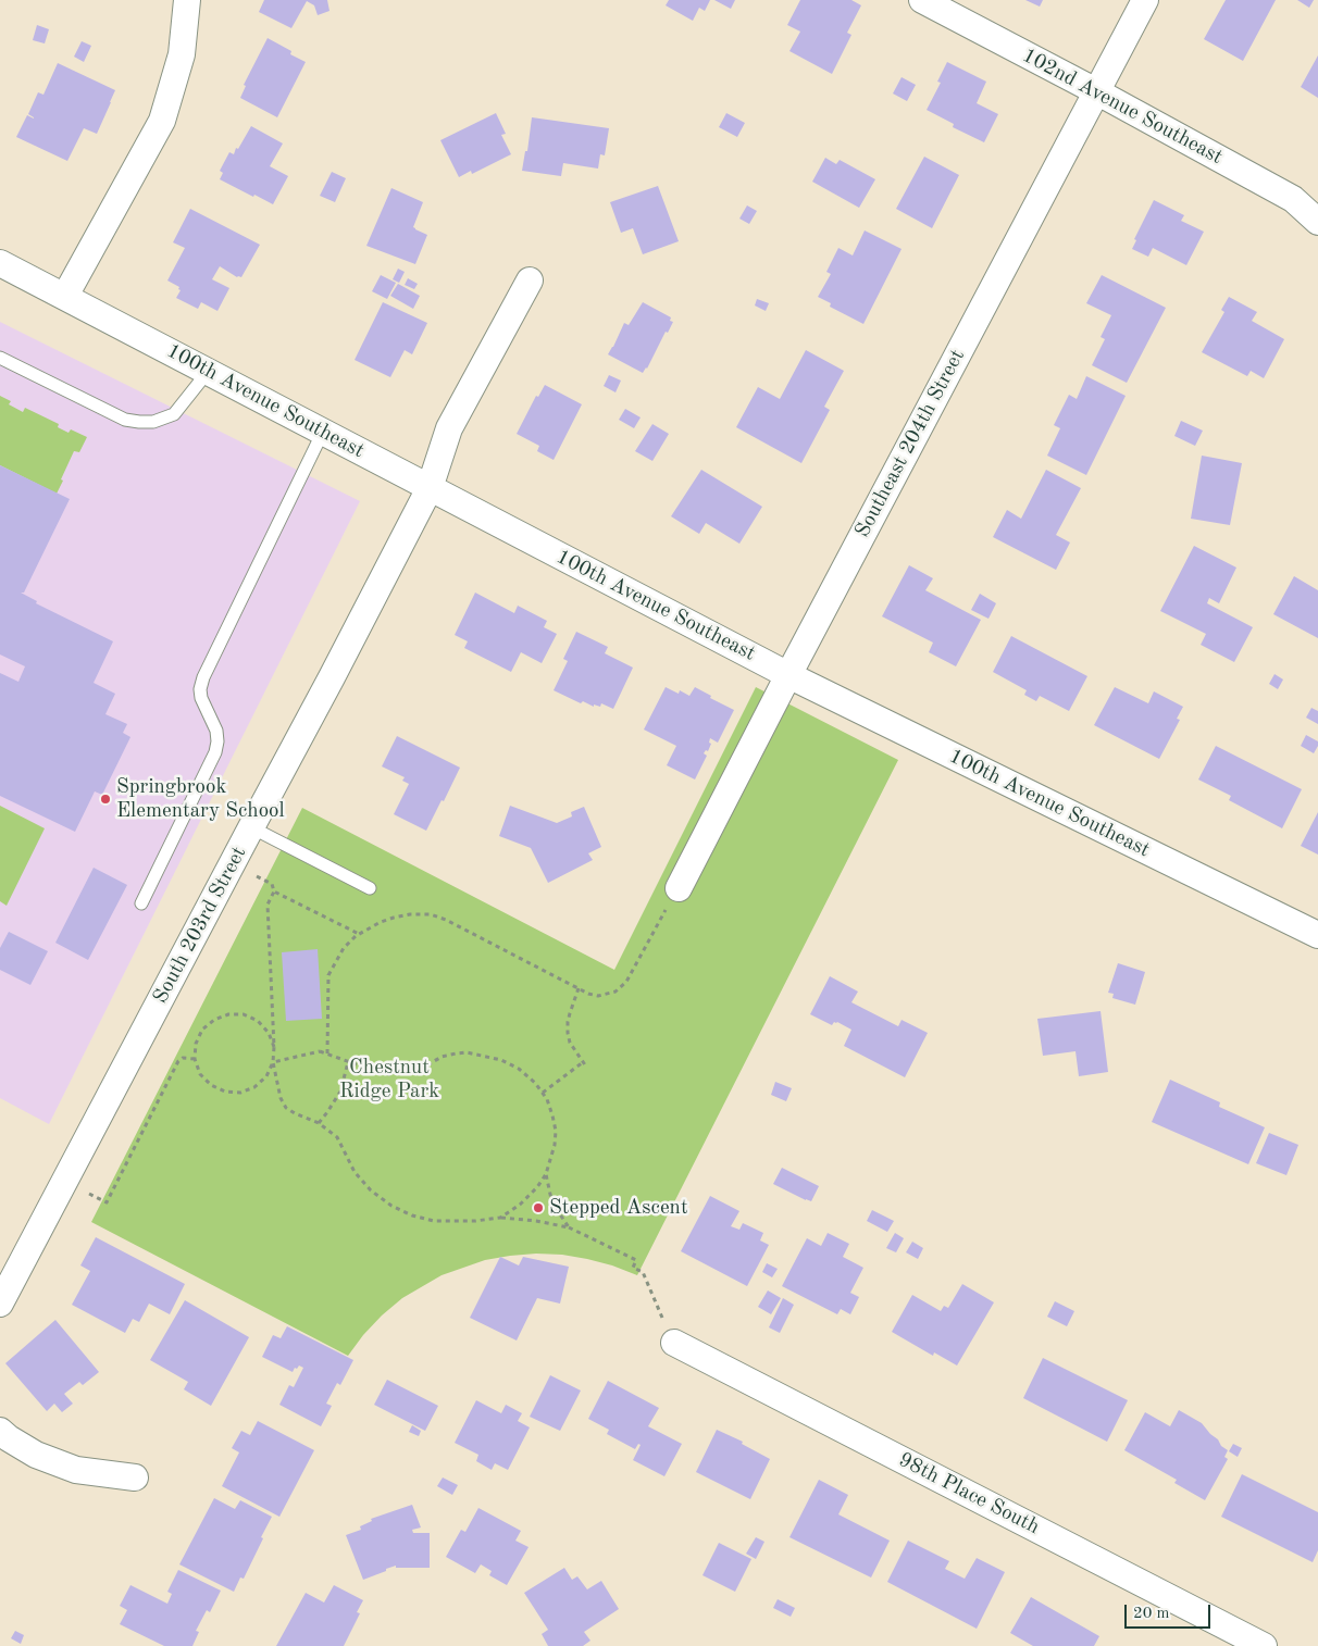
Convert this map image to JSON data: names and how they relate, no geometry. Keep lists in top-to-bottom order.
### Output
{
  "streets": {
    "street": [
      "102nd Avenue Southeast",
      "100th Avenue Southeast",
      "Southeast 204th Street",
      "South 203rd Street",
      "98th Place South"
    ]
  },
  "crossings": [
    ["102nd Avenue Southeast", "Southeast 204th Street"],
    ["100th Avenue Southeast", "Southeast 204th Street"],
    ["100th Avenue Southeast", "South 203rd Street"]
  ],
  "parks": ["Chestnut Ridge Park"],
  "places": ["Springbrook Elementary School", "Stepped Ascent"],
  "scale_bar": "20 m"
}
